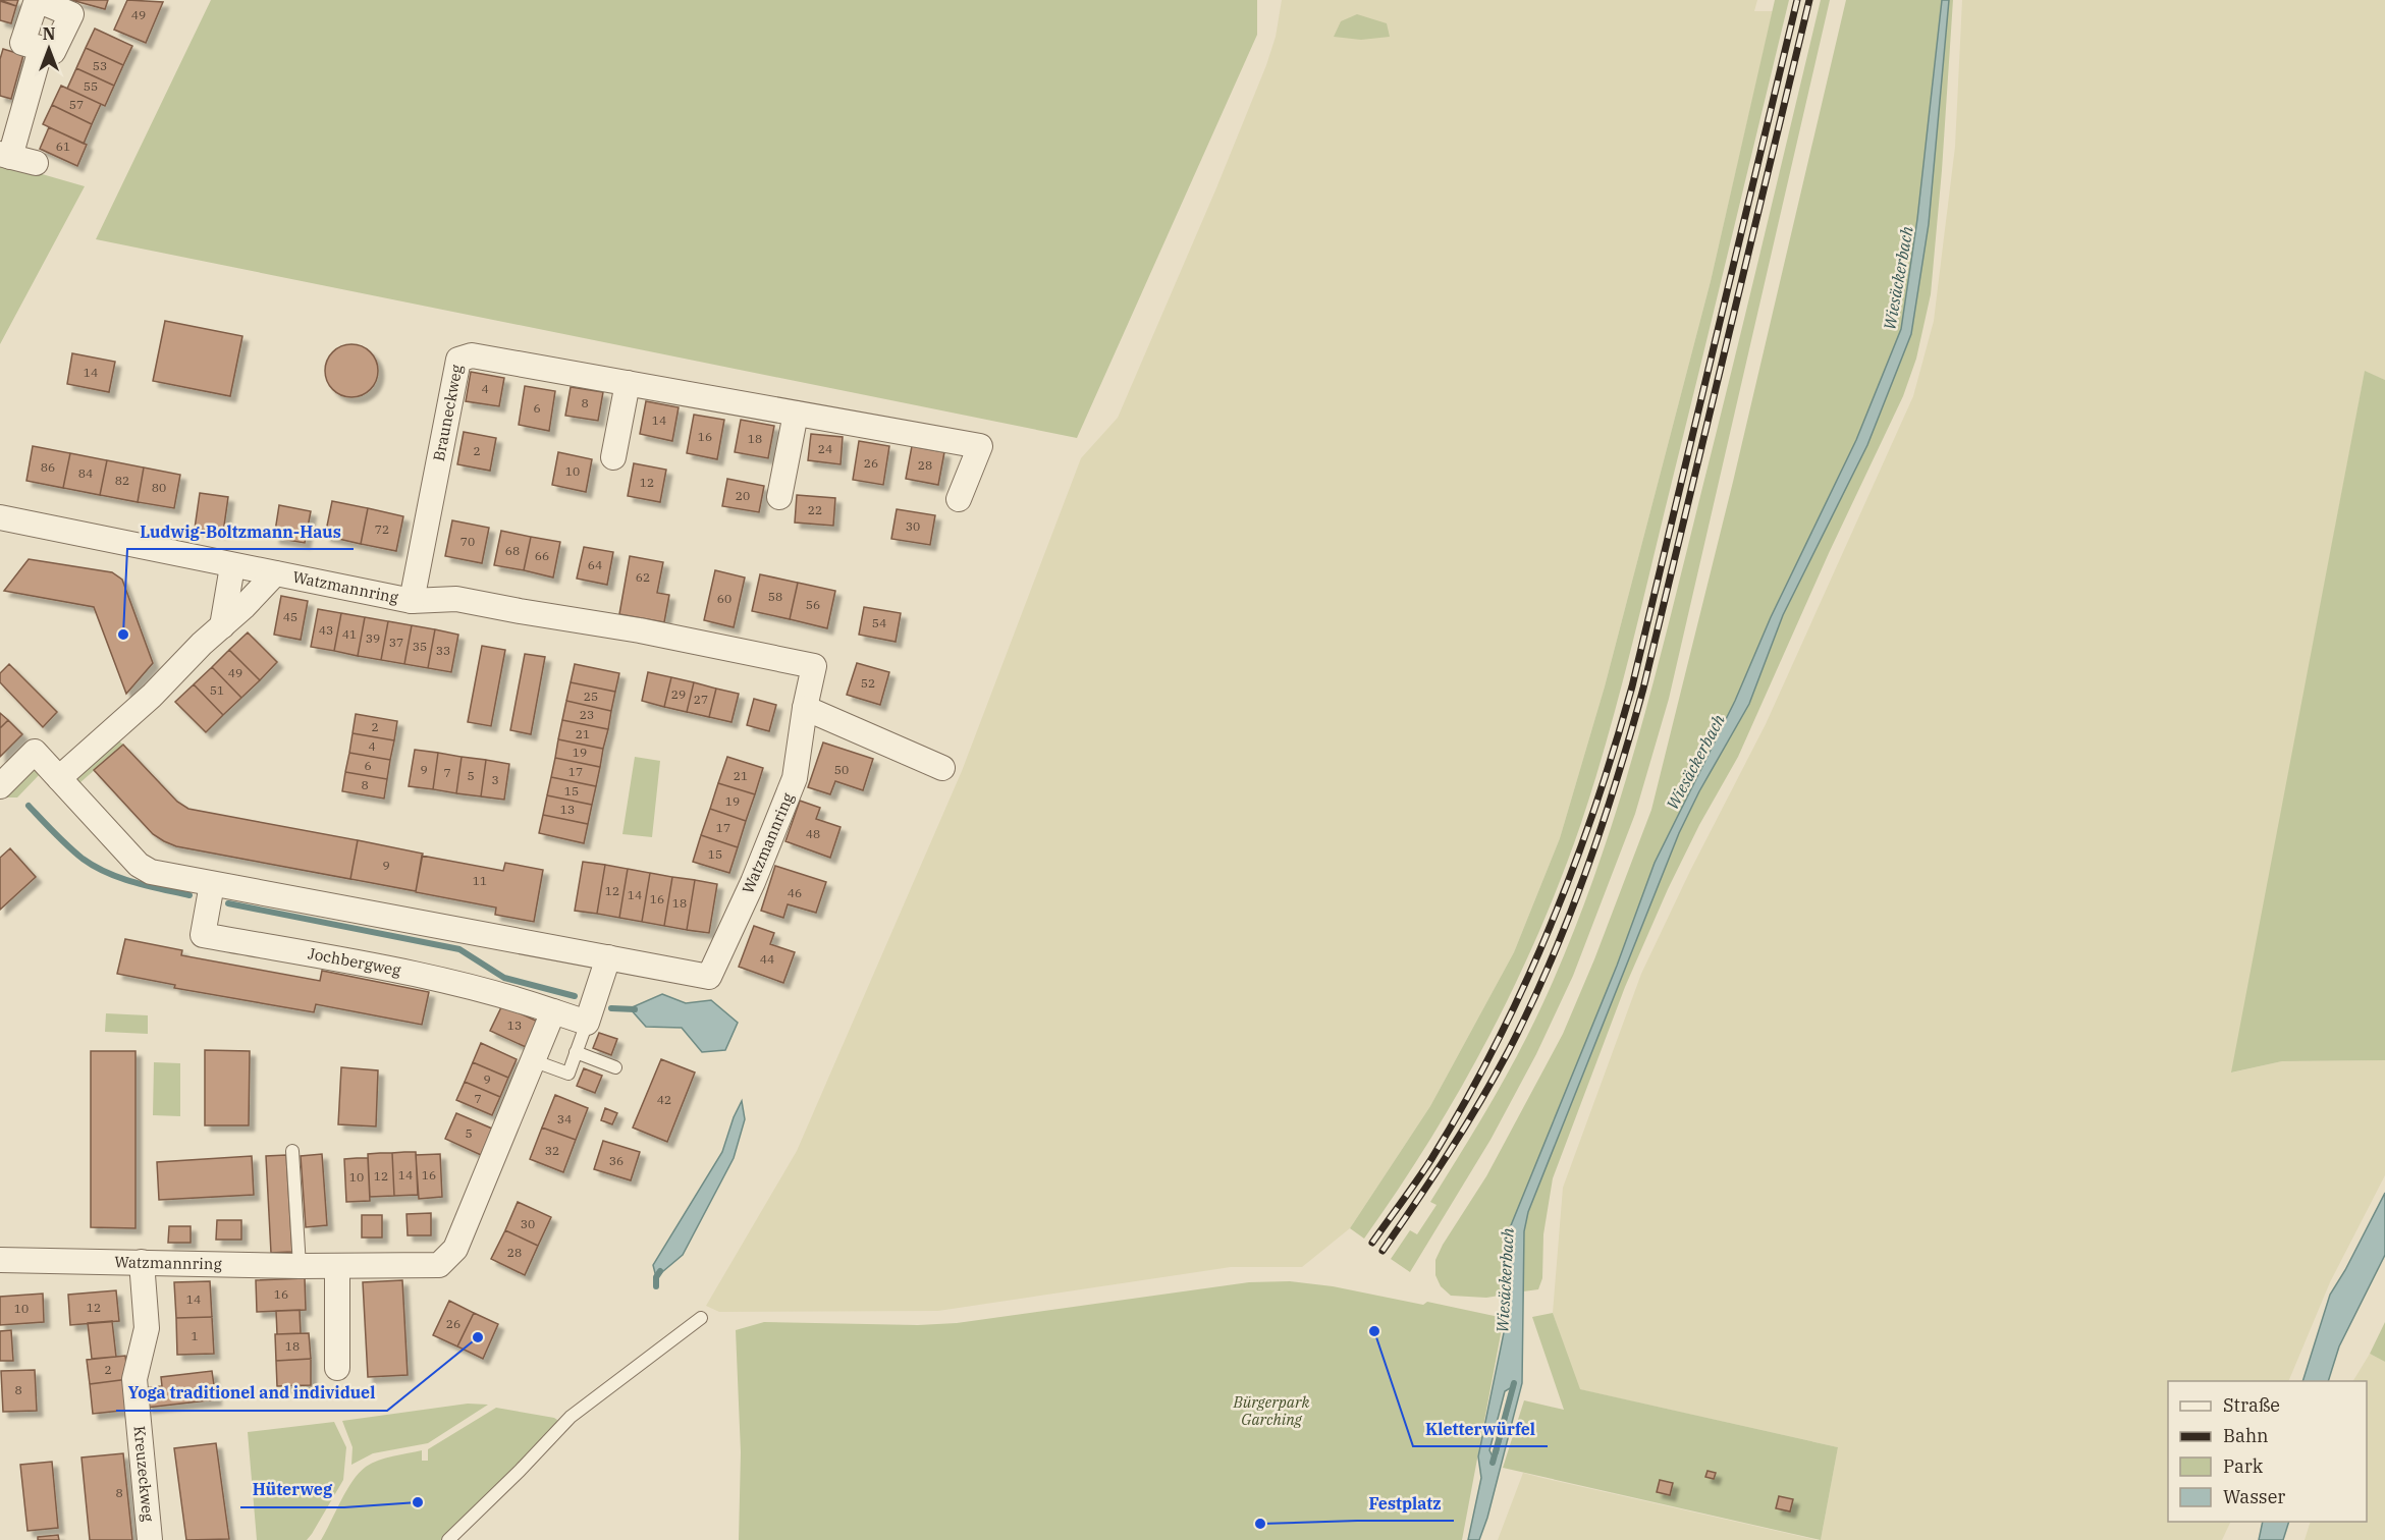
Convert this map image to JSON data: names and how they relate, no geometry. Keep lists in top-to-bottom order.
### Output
{
  "streets": {
    "street": [
      "Brauneckweg",
      "Watzmannring",
      "Jochbergweg",
      "Kreuzeckweg"
    ]
  },
  "crossings": [
    ["Brauneckweg", "Watzmannring"],
    ["Watzmannring", "Jochbergweg"],
    ["Watzmannring", "Kreuzeckweg"]
  ],
  "water": ["Wiesäckerbach"],
  "parks": ["Bürgerpark Garching"],
  "places": [
    "Ludwig-Boltzmann-Haus",
    "Kletterwürfel",
    "Yoga traditionel and individuel",
    "Hüterweg",
    "Festplatz"
  ],
  "house_numbers": [
    "49",
    "53",
    "55",
    "57",
    "61",
    "14",
    "4",
    "8",
    "6",
    "14",
    "16",
    "18",
    "24",
    "2",
    "26",
    "28",
    "86",
    "10",
    "84",
    "82",
    "12",
    "80",
    "20",
    "22",
    "30",
    "72",
    "70",
    "68",
    "66",
    "64",
    "62",
    "58",
    "60",
    "56",
    "45",
    "54",
    "43",
    "41",
    "39",
    "37",
    "35",
    "33",
    "49",
    "52",
    "51",
    "29",
    "25",
    "27",
    "23",
    "2",
    "21",
    "4",
    "19",
    "6",
    "9",
    "50",
    "17",
    "7",
    "5",
    "21",
    "3",
    "8",
    "15",
    "19",
    "13",
    "17",
    "48",
    "15",
    "9",
    "11",
    "12",
    "46",
    "14",
    "16",
    "18",
    "44",
    "13",
    "9",
    "7",
    "42",
    "34",
    "5",
    "32",
    "36",
    "14",
    "16",
    "12",
    "10",
    "30",
    "28",
    "16",
    "14",
    "12",
    "10",
    "26",
    "1",
    "18",
    "2",
    "8",
    "8"
  ],
  "legend": [
    "Straße",
    "Bahn",
    "Park",
    "Wasser"
  ],
  "north": "top"
}
